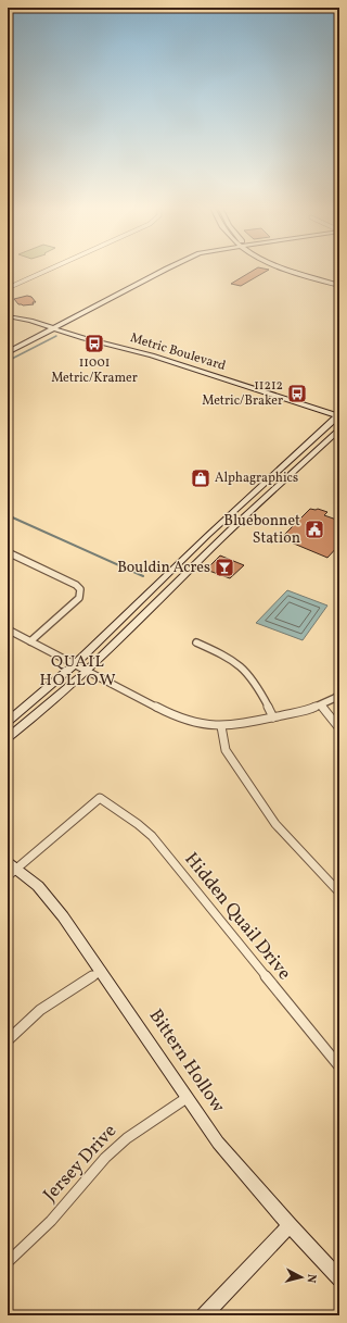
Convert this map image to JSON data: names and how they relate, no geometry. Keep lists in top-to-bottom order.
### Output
{
  "streets": {
    "main road": ["Metric Boulevard", "Bittern Hollow"],
    "street": ["Hidden Quail Drive", "Jersey Drive"]
  },
  "crossings": [
    ["Hidden Quail Drive", "Bittern Hollow"],
    ["Bittern Hollow", "Jersey Drive"]
  ],
  "districts": ["QUAIL HOLLOW"],
  "places": {
    "bus stop": ["11001 Metric/Kramer", "11212 Metric/Braker"],
    "shop": ["Alphagraphics"],
    "public building": ["Bluebonnet Station"],
    "bar": ["Bouldin Acres"]
  },
  "north": "right"
}
